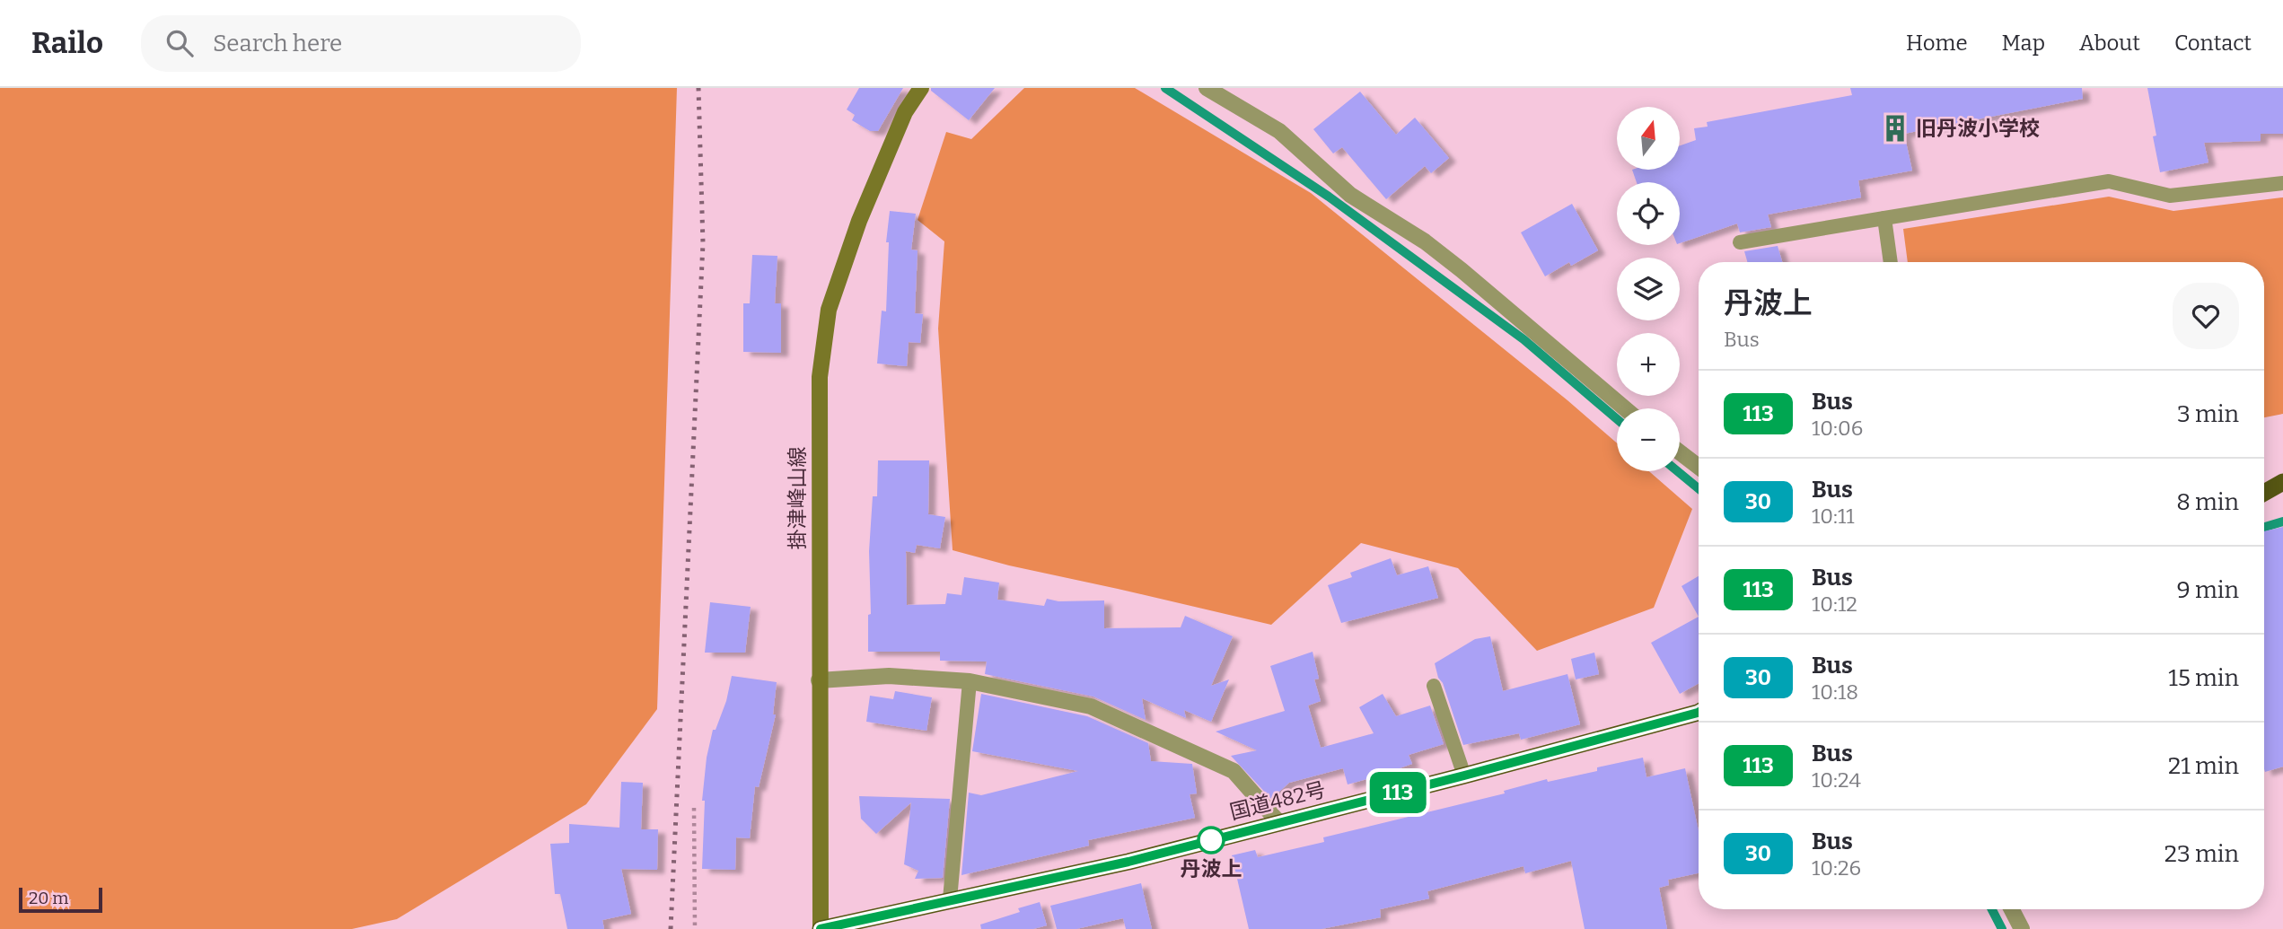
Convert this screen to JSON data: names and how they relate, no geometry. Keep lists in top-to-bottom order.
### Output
{
  "streets": {
    "highway": ["国道482号"],
    "main road": ["掛津峰山線"]
  },
  "crossings": [
    ["掛津峰山線", "国道482号"]
  ],
  "places": {
    "building": ["旧丹波小学校"],
    "other": ["丹波上"]
  },
  "lines": ["bus line 113"],
  "scale_bar": "20 m",
  "north": "top",
  "page": {
    "header": "Railo",
    "search": "Search here",
    "nav": [
      "Home",
      "Map",
      "About",
      "Contact"
    ],
    "on_map": "113",
    "map_buttons": ["+", "−"],
    "heading": ["丹波上", "Bus"],
    "list": [
      {
        "mark": "113",
        "name": "Bus",
        "note": "10:06",
        "value": "3 min"
      },
      {
        "mark": "30",
        "name": "Bus",
        "note": "10:11",
        "value": "8 min"
      },
      {
        "mark": "113",
        "name": "Bus",
        "note": "10:12",
        "value": "9 min"
      },
      {
        "mark": "30",
        "name": "Bus",
        "note": "10:18",
        "value": "15 min"
      },
      {
        "mark": "113",
        "name": "Bus",
        "note": "10:24",
        "value": "21 min"
      },
      {
        "mark": "30",
        "name": "Bus",
        "note": "10:26",
        "value": "23 min"
      }
    ],
    "scale": "20 m"
  }
}
